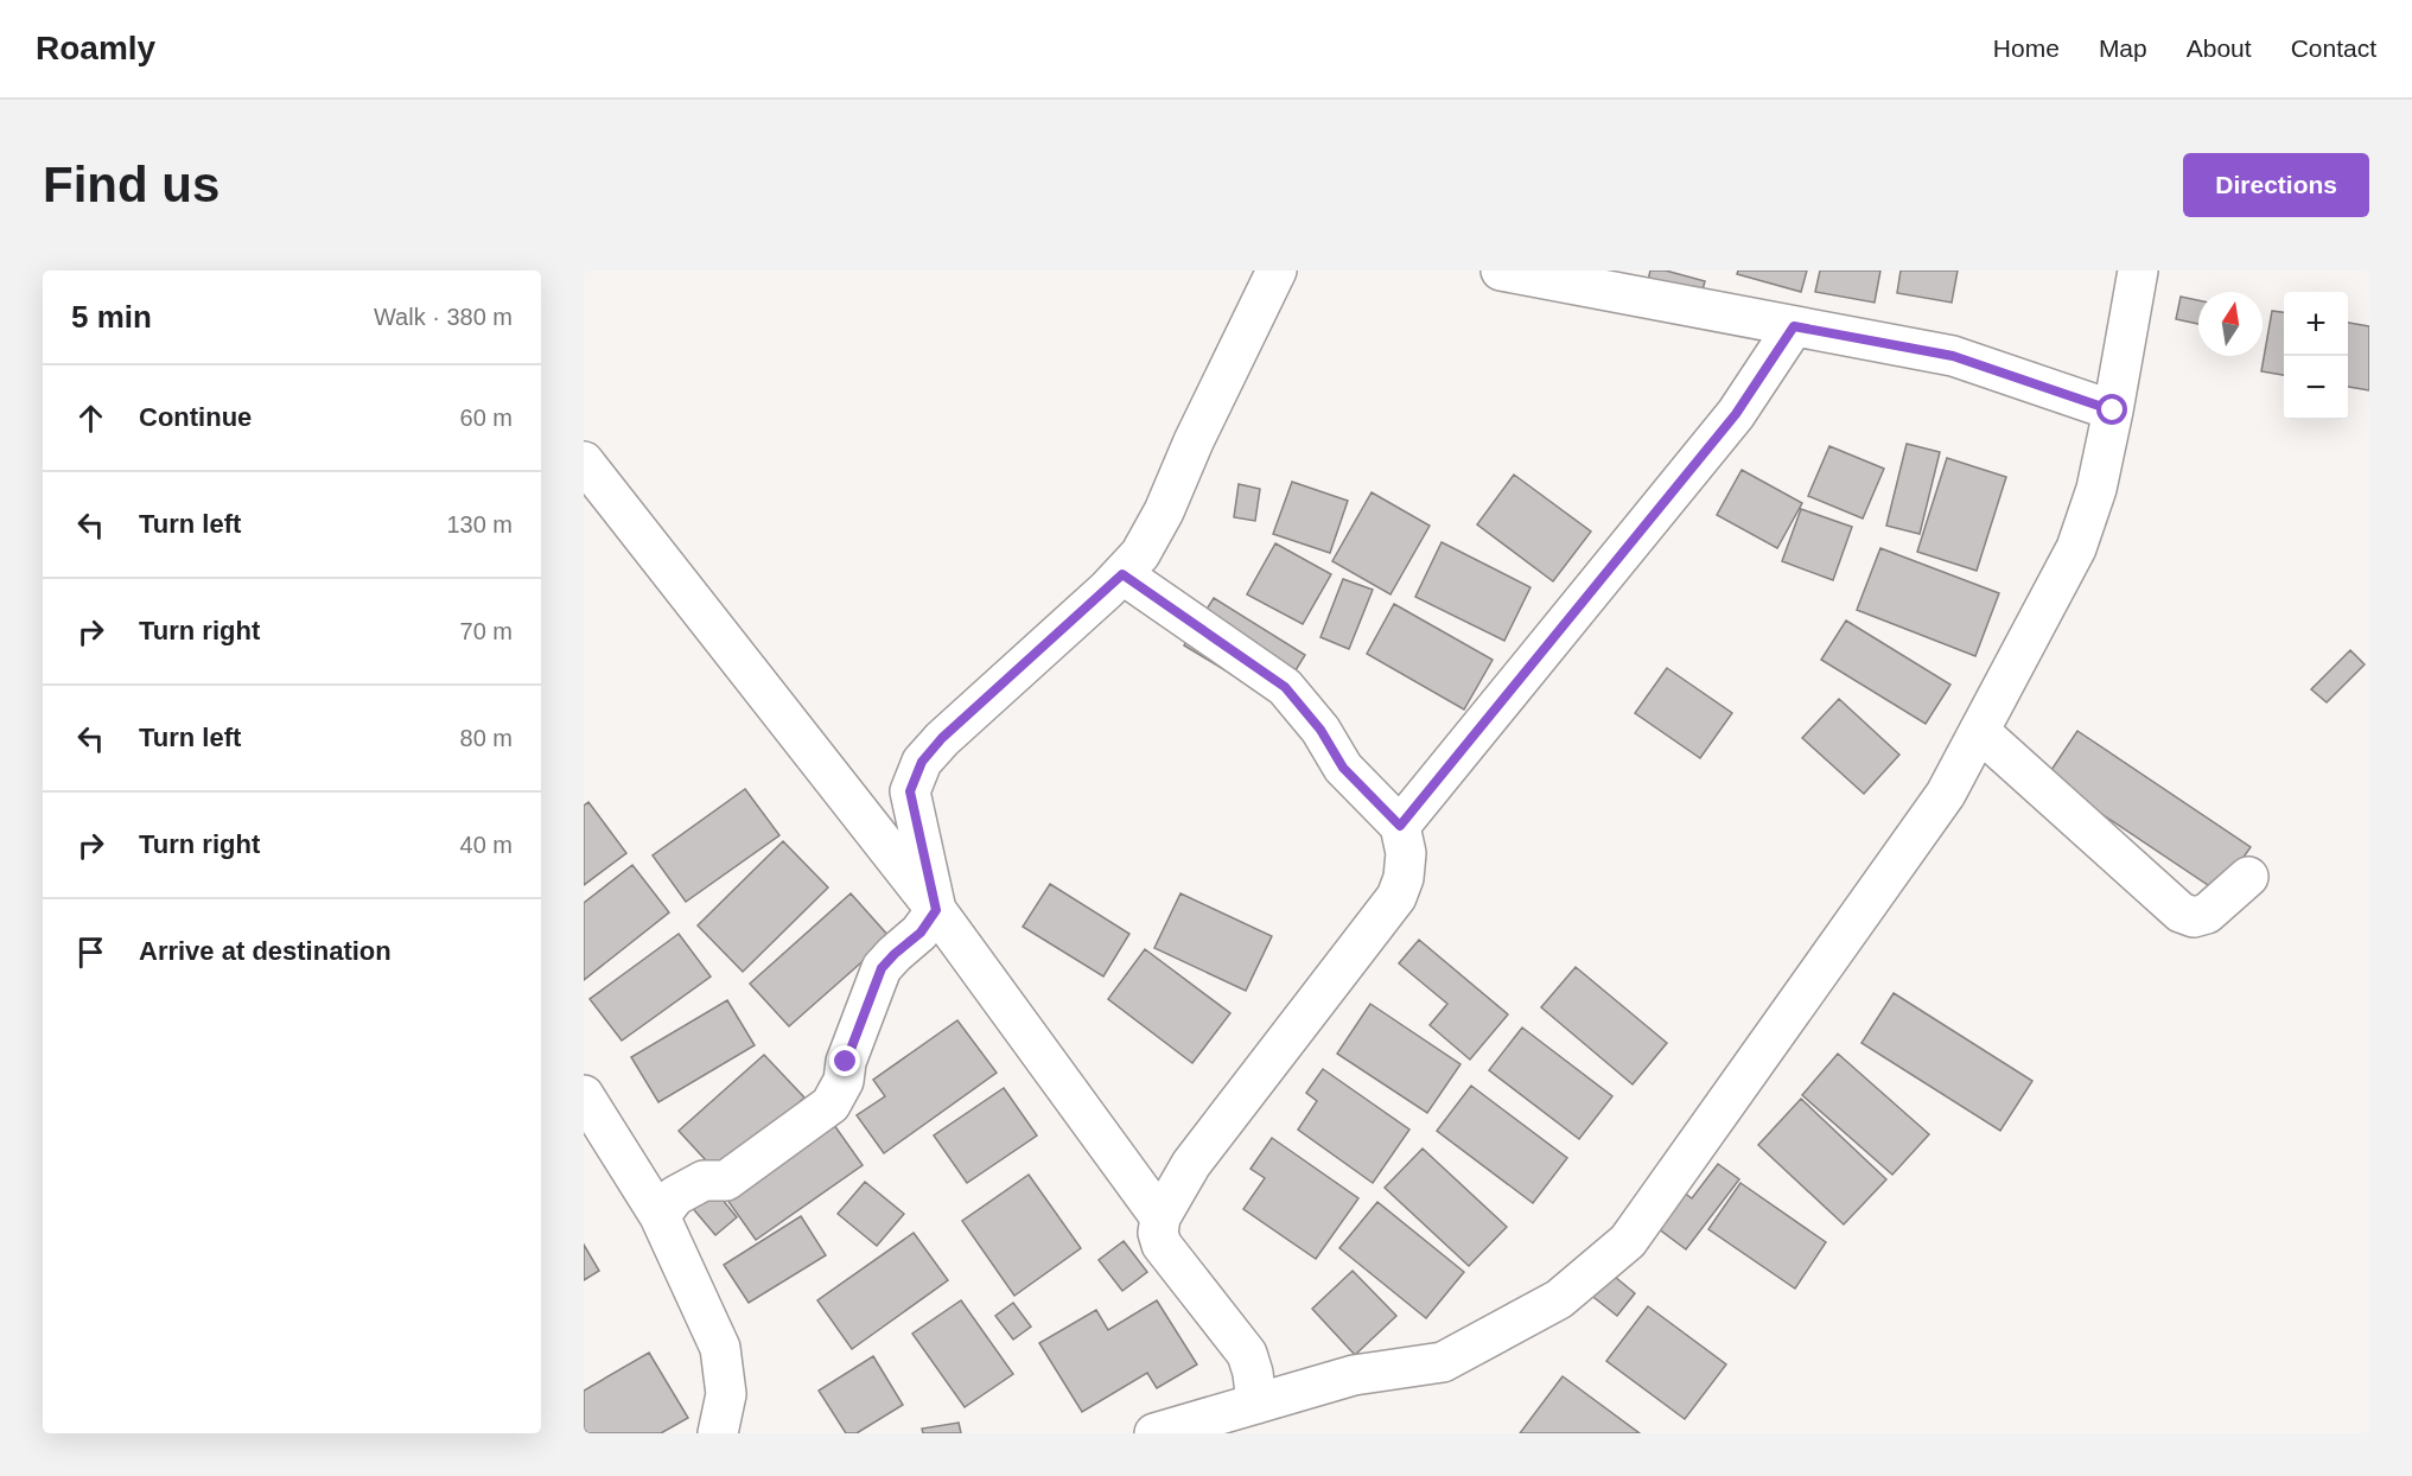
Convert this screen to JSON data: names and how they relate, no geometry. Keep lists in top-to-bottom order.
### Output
{
  "north": "top",
  "page": {
    "header": "Roamly",
    "nav": [
      "Home",
      "Map",
      "About",
      "Contact"
    ],
    "buttons": "Directions",
    "title": "Find us",
    "heading": ["5 min", "Walk · 380 m"],
    "map_buttons": ["+", "−"],
    "list": [
      ["Continue", "60 m"],
      ["Turn left", "130 m"],
      ["Turn right", "70 m"],
      ["Turn left", "80 m"],
      ["Turn right", "40 m"],
      "Arrive at destination"
    ]
  }
}
